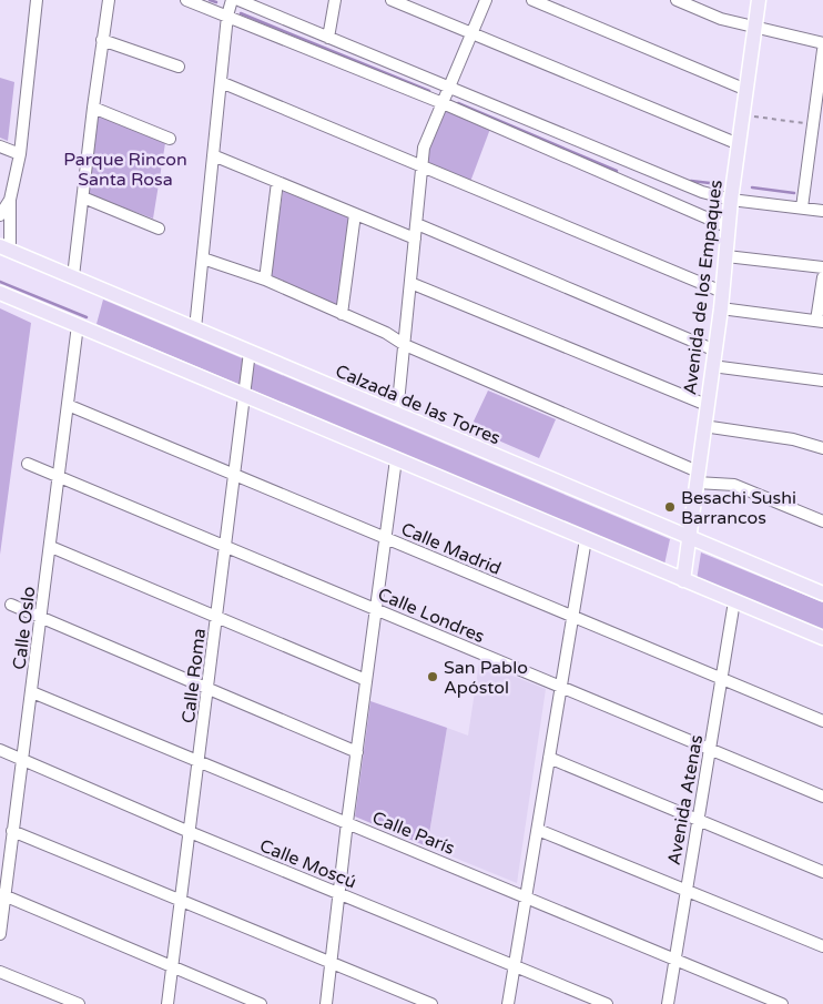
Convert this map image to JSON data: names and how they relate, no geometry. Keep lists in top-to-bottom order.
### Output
{
  "streets": {
    "main road": ["Avenida de los Empaques", "Calzada de las Torres"],
    "street": [
      "Calle Madrid",
      "Calle Londres",
      "Calle Oslo",
      "Calle Roma",
      "Avenida Atenas",
      "Calle París",
      "Calle Moscú"
    ]
  },
  "crossings": [
    ["Avenida de los Empaques", "Calzada de las Torres"],
    ["Calzada de las Torres", "Calle Roma"],
    ["Calle Madrid", "Calle Oslo"],
    ["Calle Madrid", "Calle Roma"],
    ["Calle Madrid", "Avenida Atenas"],
    ["Calle Londres", "Calle Oslo"],
    ["Calle Londres", "Calle Roma"],
    ["Calle Londres", "Avenida Atenas"],
    ["Calle Oslo", "Calle París"],
    ["Calle Oslo", "Calle Moscú"],
    ["Calle Roma", "Calle París"],
    ["Calle Roma", "Calle Moscú"],
    ["Avenida Atenas", "Calle París"]
  ],
  "parks": ["Parque Rincon Santa Rosa"],
  "places": ["Besachi Sushi Barrancos", "San Pablo Apóstol"]
}
